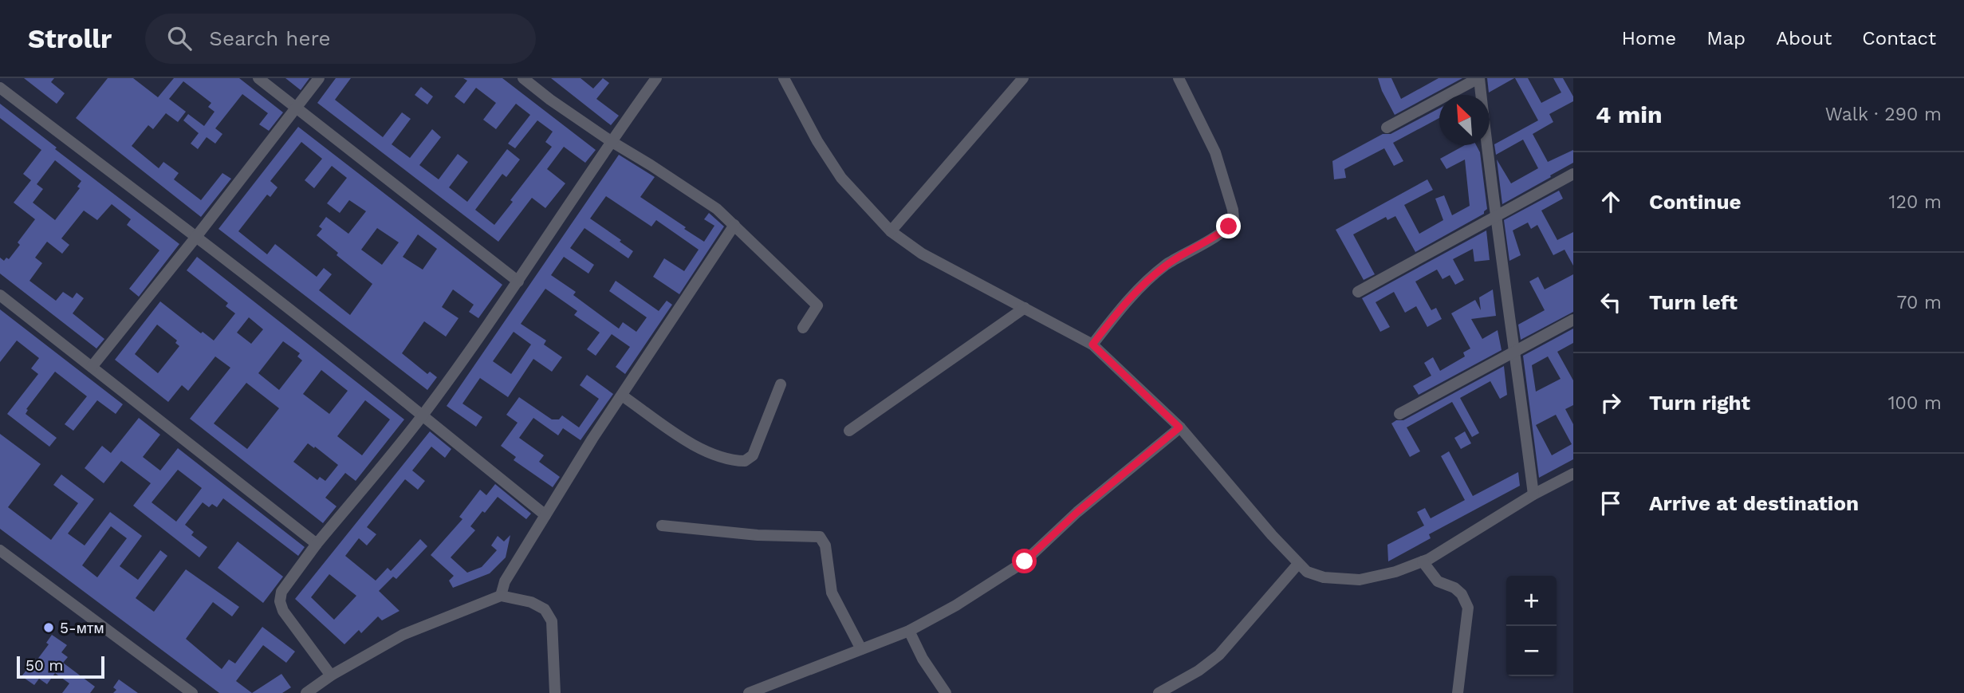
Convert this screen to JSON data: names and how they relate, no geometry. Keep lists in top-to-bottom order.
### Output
{
  "places": ["5-мтм"],
  "scale_bar": "50 m",
  "north": "top left",
  "page": {
    "header": "Strollr",
    "search": "Search here",
    "nav": [
      "Home",
      "Map",
      "About",
      "Contact"
    ],
    "heading": ["4 min", "Walk · 290 m"],
    "list": [
      ["Continue", "120 m"],
      ["Turn left", "70 m"],
      ["Turn right", "100 m"],
      "Arrive at destination"
    ],
    "map_buttons": ["+", "−"],
    "scale": "50 m"
  }
}
